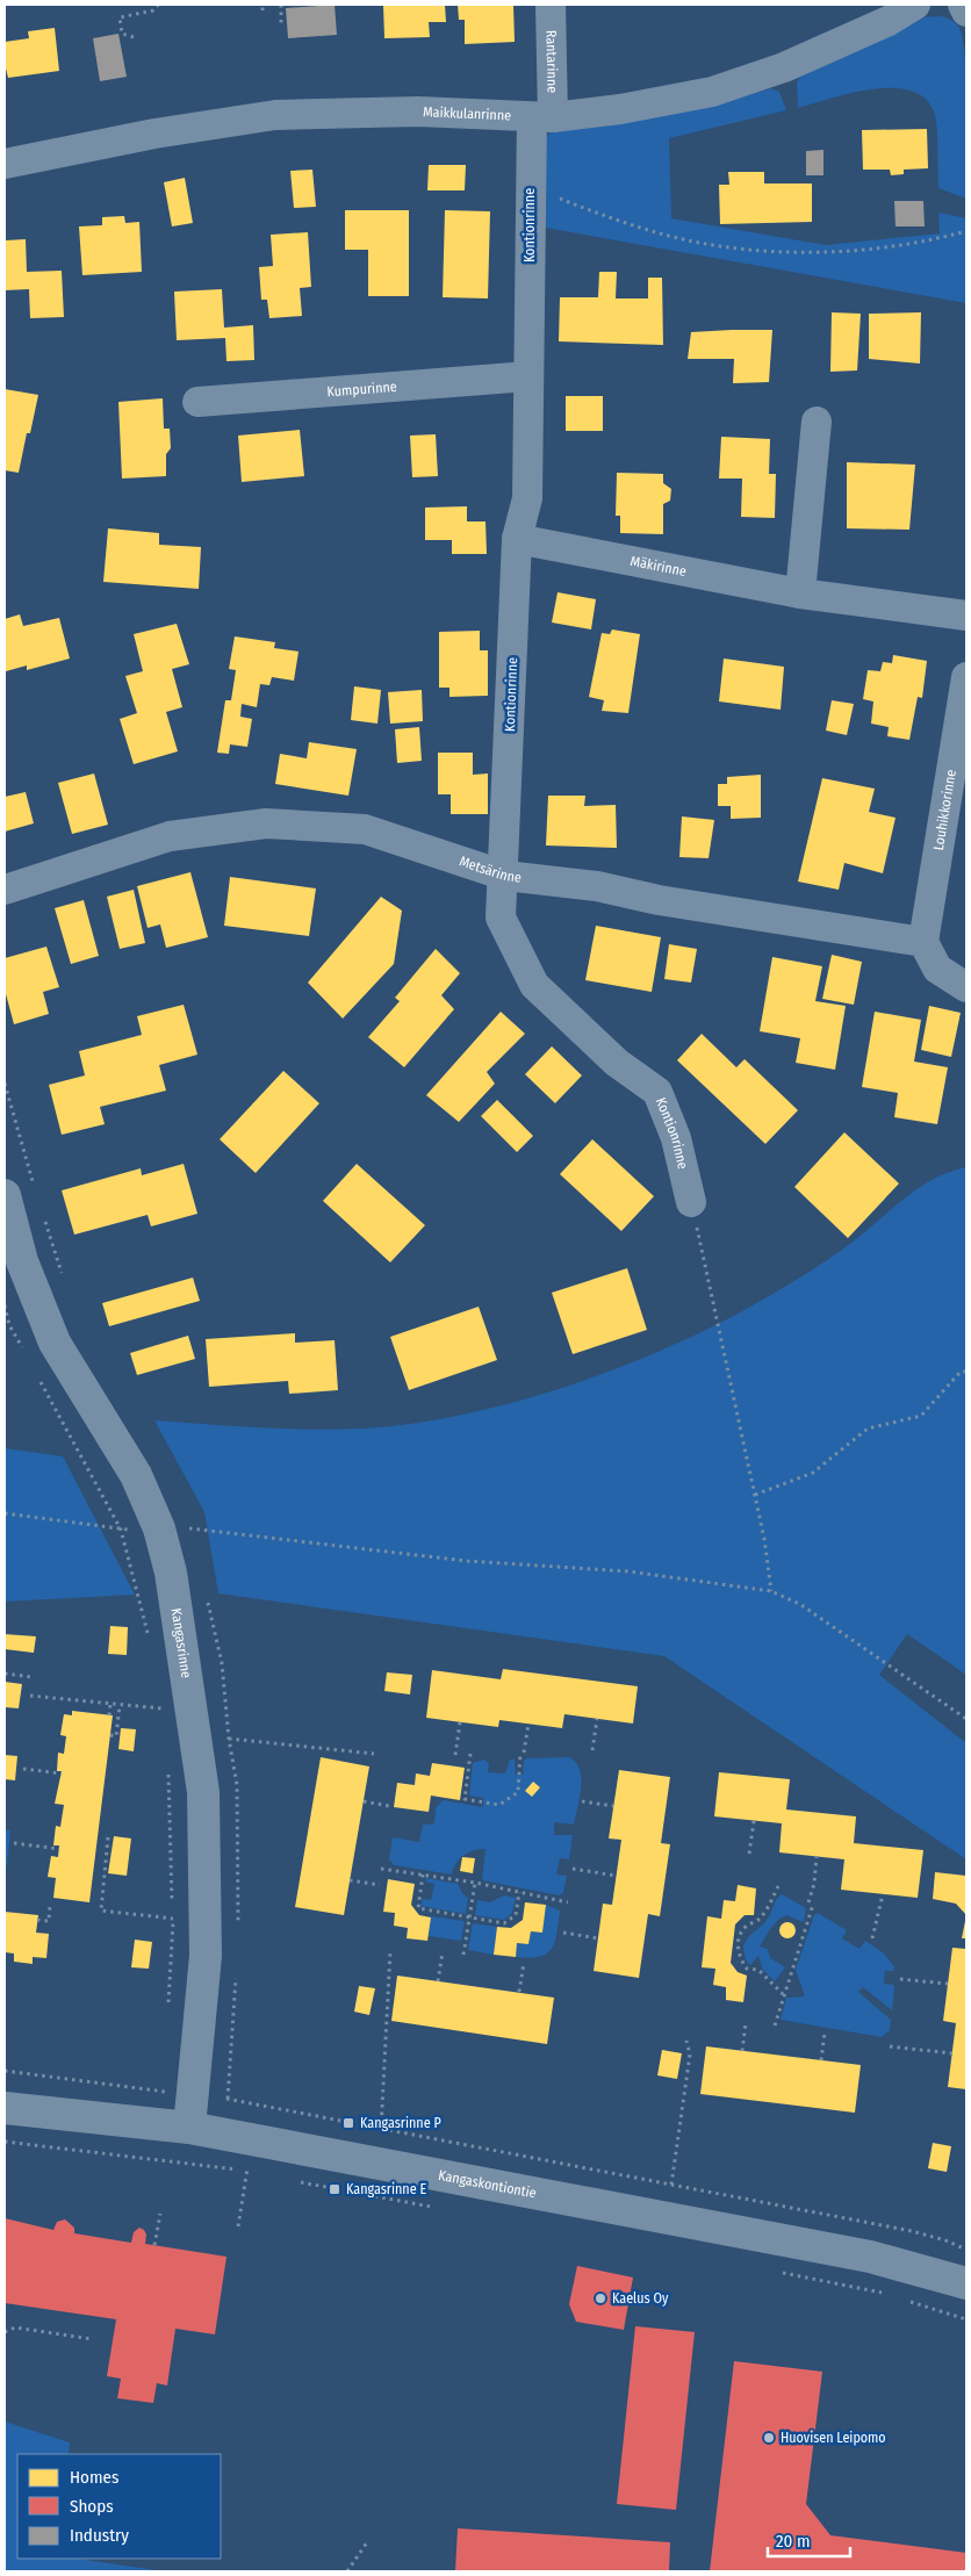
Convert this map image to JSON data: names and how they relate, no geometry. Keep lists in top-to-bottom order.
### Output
{
  "streets": {
    "street": [
      "Rantarinne",
      "Maikkulanrinne",
      "Kontionrinne",
      "Kumpurinne",
      "Mäkirinne",
      "Louhikkorinne",
      "Metsärinne",
      "Kangasrinne",
      "Kangaskontiontie"
    ]
  },
  "crossings": [
    ["Rantarinne", "Maikkulanrinne"],
    ["Rantarinne", "Kontionrinne"],
    ["Maikkulanrinne", "Kontionrinne"],
    ["Kontionrinne", "Kumpurinne"],
    ["Kontionrinne", "Mäkirinne"],
    ["Kontionrinne", "Metsärinne"],
    ["Louhikkorinne", "Metsärinne"],
    ["Kangasrinne", "Kangaskontiontie"]
  ],
  "places": {
    "transit": ["Kangasrinne P", "Kangasrinne E"],
    "other": ["Kaelus Oy", "Huovisen Leipomo"]
  },
  "legend": ["Homes", "Shops", "Industry"],
  "scale_bar": "20 m"
}
